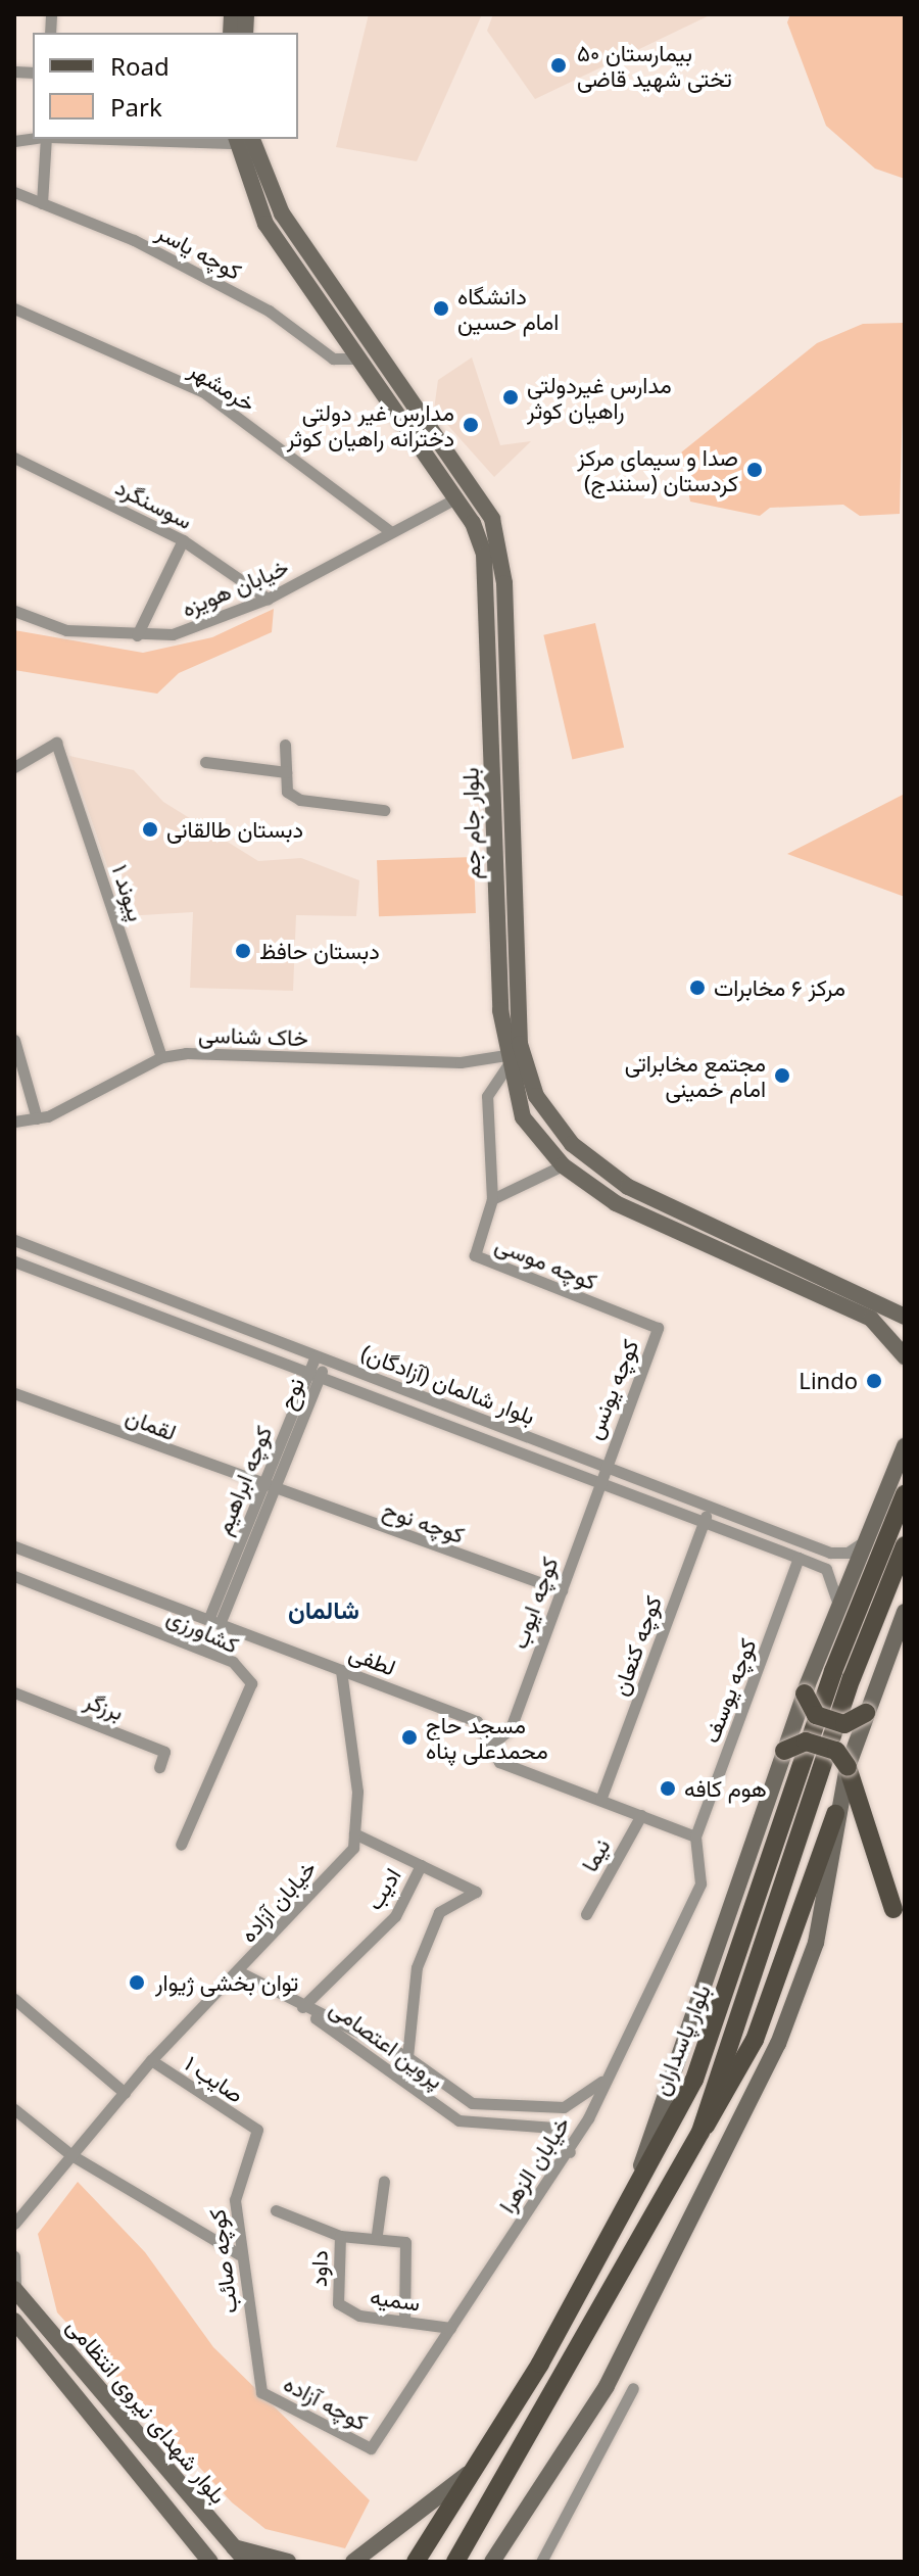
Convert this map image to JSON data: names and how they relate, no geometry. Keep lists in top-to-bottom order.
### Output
{
  "streets": {
    "main road": ["بلوار جام جم", "بلوار پاسداران", "بلوار شهدای نیروی انتظامی"],
    "street": [
      "کوچه یاسر",
      "خرمشهر",
      "سوسنگرد",
      "خیابان هویزه",
      "پیوند ۱",
      "خاک شناسی",
      "کوچه موسی",
      "بلوار شالمان (آزادگان)",
      "کوچه یونس",
      "نوح",
      "لقمان",
      "کوچه ابراهیم",
      "کوچه نوح",
      "کوچه ایوب",
      "کشاورزی",
      "کوچه کنعان",
      "لطفی",
      "کوچه یوسف",
      "برزگر",
      "نیما",
      "ادیب",
      "خیابان آزاده",
      "پروین اعتصامی",
      "صایب ۱",
      "خیابان الزهرا",
      "کوچه صائب",
      "داود",
      "سمیه",
      "کوچه آزاده"
    ]
  },
  "crossings": [
    ["کوچه یاسر", "بلوار جام جم"],
    ["خرمشهر", "خیابان هویزه"],
    ["سوسنگرد", "خیابان هویزه"],
    ["خیابان هویزه", "بلوار جام جم"],
    ["بلوار جام جم", "خاک شناسی"],
    ["پیوند ۱", "خاک شناسی"],
    ["کوچه موسی", "کوچه یونس"],
    ["بلوار شالمان (آزادگان)", "کوچه یونس"],
    ["بلوار شالمان (آزادگان)", "نوح"],
    ["بلوار شالمان (آزادگان)", "کوچه ابراهیم"],
    ["بلوار شالمان (آزادگان)", "کوچه ایوب"],
    ["بلوار شالمان (آزادگان)", "کوچه کنعان"],
    ["بلوار شالمان (آزادگان)", "کوچه یوسف"],
    ["کوچه یونس", "کوچه ایوب"],
    ["نوح", "کوچه ابراهیم"],
    ["لقمان", "کوچه ابراهیم"],
    ["لقمان", "کوچه نوح"],
    ["کوچه ابراهیم", "کوچه نوح"],
    ["کوچه ابراهیم", "لطفی"],
    ["کوچه نوح", "کوچه ایوب"],
    ["کوچه ایوب", "لطفی"],
    ["کوچه کنعان", "لطفی"],
    ["لطفی", "کوچه یوسف"],
    ["لطفی", "نیما"],
    ["لطفی", "خیابان آزاده"],
    ["لطفی", "خیابان الزهرا"],
    ["کوچه یوسف", "خیابان الزهرا"],
    ["ادیب", "پروین اعتصامی"],
    ["خیابان آزاده", "صایب ۱"],
    ["پروین اعتصامی", "خیابان الزهرا"],
    ["صایب ۱", "کوچه صائب"],
    ["خیابان الزهرا", "سمیه"],
    ["خیابان الزهرا", "کوچه آزاده"],
    ["کوچه صائب", "کوچه آزاده"],
    ["داود", "سمیه"]
  ],
  "districts": ["شالمان"],
  "places": [
    "بیمارستان ۵۰ تختی شهید قاضی",
    "دانشگاه امام حسین",
    "مدارس غیردولتی راهیان کوثر",
    "مدارس غیر دولتی دخترانه راهیان کوثر",
    "صدا و سیمای مرکز کردستان (سنندج)",
    "دبستان طالقانی",
    "دبستان حافظ",
    "مرکز ۶ مخابرات",
    "مجتمع مخابراتی امام خمینی",
    "Lindo",
    "مسجد حاج محمدعلی پناه",
    "هوم کافه",
    "توان بخشی ژیوار"
  ],
  "legend": ["Road", "Park"]
}
